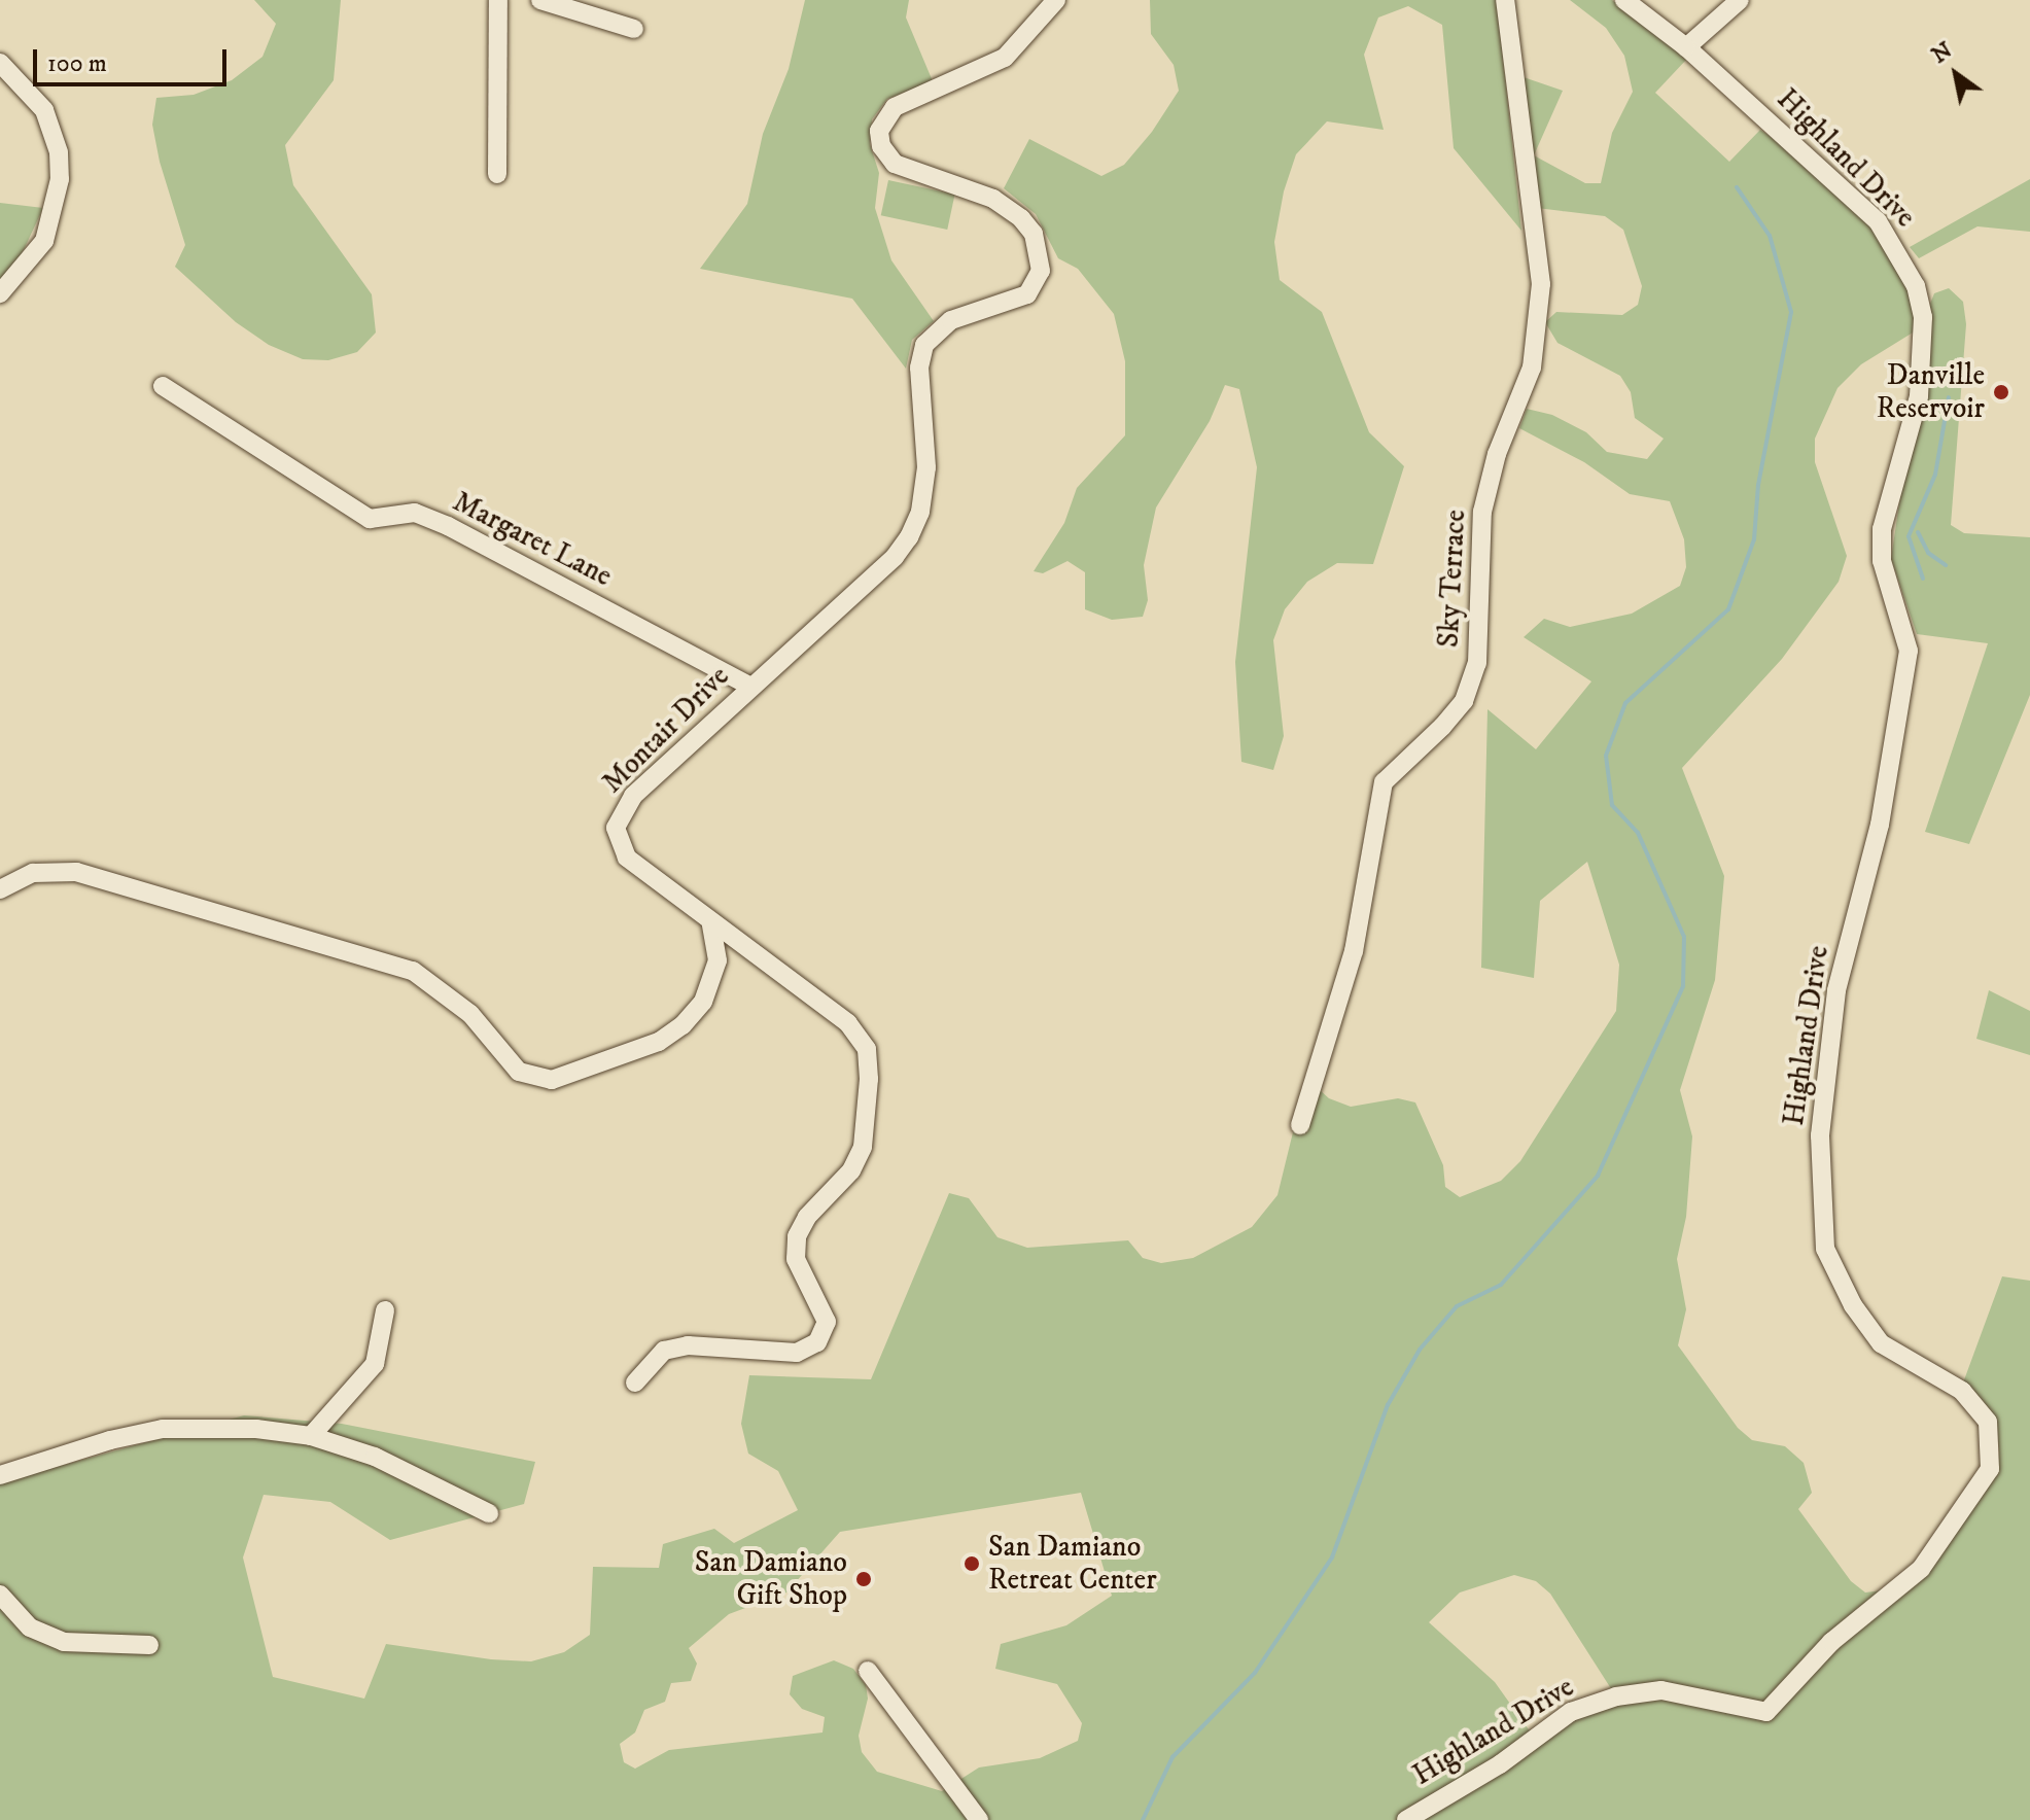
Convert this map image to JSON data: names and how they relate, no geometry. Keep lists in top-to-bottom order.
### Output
{
  "streets": {
    "street": [
      "Highland Drive",
      "Margaret Lane",
      "Sky Terrace",
      "Montair Drive"
    ]
  },
  "crossings": [
    ["Margaret Lane", "Montair Drive"]
  ],
  "places": ["Danville Reservoir", "San Damiano Retreat Center", "San Damiano Gift Shop"],
  "scale_bar": "100 m",
  "north": "top left"
}
